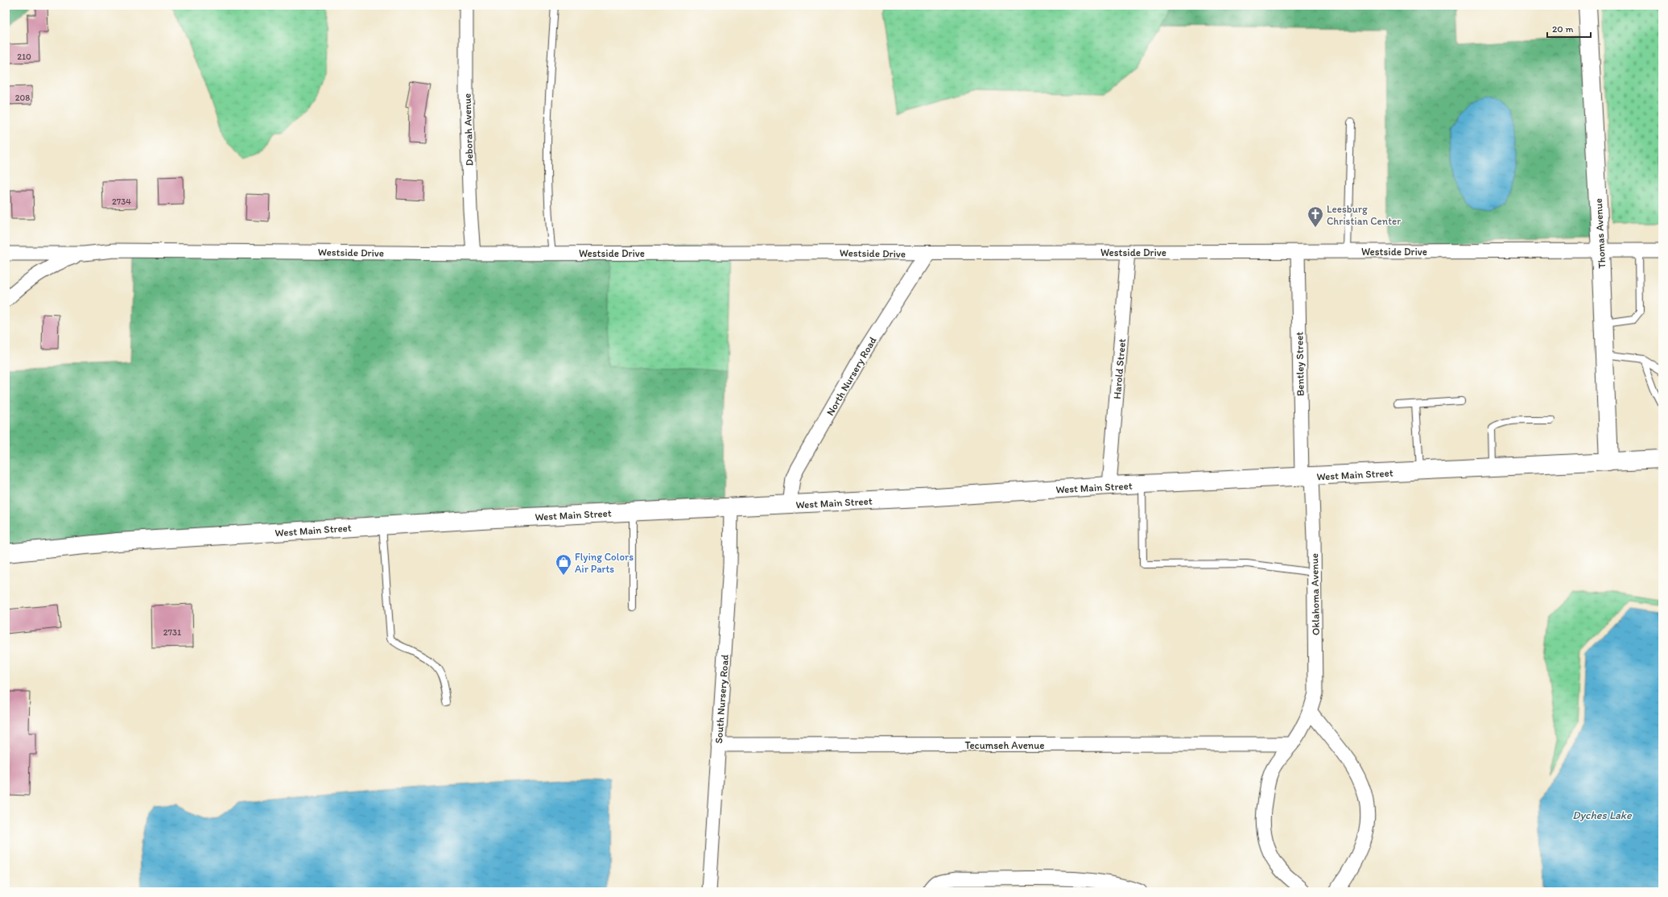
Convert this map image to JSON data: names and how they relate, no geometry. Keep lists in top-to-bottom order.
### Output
{
  "streets": {
    "main road": ["Thomas Avenue", "West Main Street"],
    "street": [
      "Deborah Avenue",
      "Westside Drive",
      "Bentley Street",
      "Harold Street",
      "North Nursery Road",
      "Oklahoma Avenue",
      "South Nursery Road",
      "Tecumseh Avenue"
    ]
  },
  "crossings": [
    ["Deborah Avenue", "Westside Drive"],
    ["Thomas Avenue", "Westside Drive"],
    ["Thomas Avenue", "West Main Street"],
    ["Westside Drive", "Bentley Street"],
    ["Westside Drive", "Harold Street"],
    ["Westside Drive", "North Nursery Road"],
    ["Bentley Street", "West Main Street"],
    ["Bentley Street", "Oklahoma Avenue"],
    ["Harold Street", "West Main Street"],
    ["North Nursery Road", "West Main Street"],
    ["West Main Street", "Oklahoma Avenue"],
    ["West Main Street", "South Nursery Road"],
    ["Oklahoma Avenue", "Tecumseh Avenue"],
    ["South Nursery Road", "Tecumseh Avenue"]
  ],
  "water": ["Dyches Lake"],
  "places": {
    "church": ["Leesburg Christian Center"],
    "shop": ["Flying Colors Air Parts"]
  },
  "house_numbers": [
    "210",
    "208",
    "2734",
    "2731"
  ],
  "scale_bar": "20 m"
}
